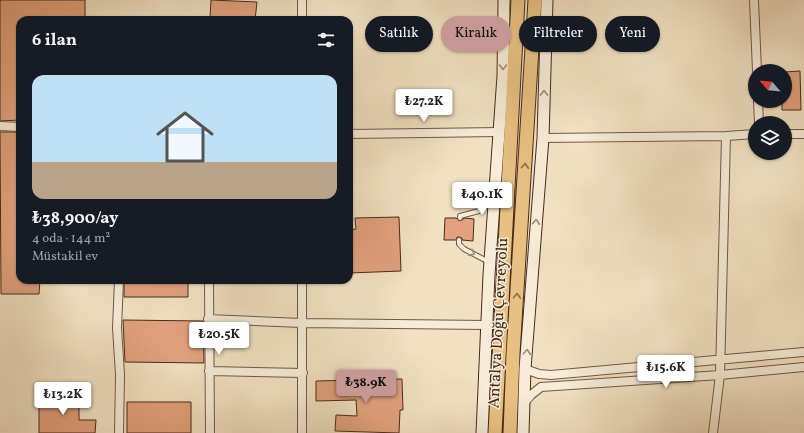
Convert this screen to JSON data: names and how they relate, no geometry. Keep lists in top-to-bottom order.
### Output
{
  "streets": {
    "main road": ["Antalya Doğu Çevreyolu"]
  },
  "north": "top left",
  "page": {
    "chip": [
      "Satılık",
      "Kiralık",
      "Filtreler",
      "Yeni"
    ],
    "heading": "6 ilan",
    "list": [
      {
        "name": "₺38,900/ay",
        "note": "4 oda · 144 m² · Müstakil ev"
      }
    ],
    "price": [
      "₺27.2K",
      "₺40.1K",
      "₺20.5K",
      "₺15.6K",
      "₺38.9K",
      "₺13.2K"
    ]
  }
}
